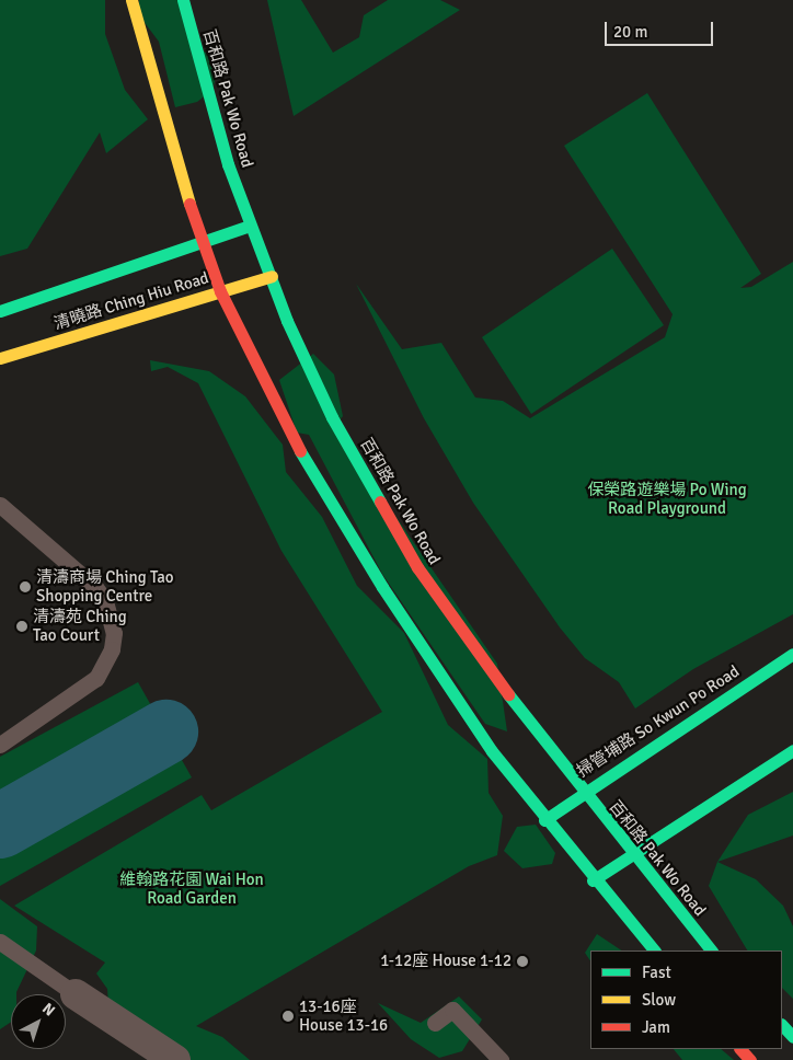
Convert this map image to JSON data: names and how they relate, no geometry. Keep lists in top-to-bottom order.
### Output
{
  "streets": {
    "main road": ["百和路 Pak Wo Road", "清曉路 Ching Hiu Road", "掃管埔路 So Kwun Po Road"]
  },
  "crossings": [
    ["百和路 Pak Wo Road", "清曉路 Ching Hiu Road"],
    ["百和路 Pak Wo Road", "掃管埔路 So Kwun Po Road"]
  ],
  "parks": ["保榮路遊樂場 Po Wing Road Playground", "維翰路花園 Wai Hon Road Garden"],
  "places": [
    "清濤商場 Ching Tao Shopping Centre",
    "清濤苑 Ching Tao Court",
    "1-12座 House 1-12",
    "13-16座 House 13-16"
  ],
  "legend": ["Fast", "Slow", "Jam"],
  "scale_bar": "20 m",
  "north": "top right"
}
